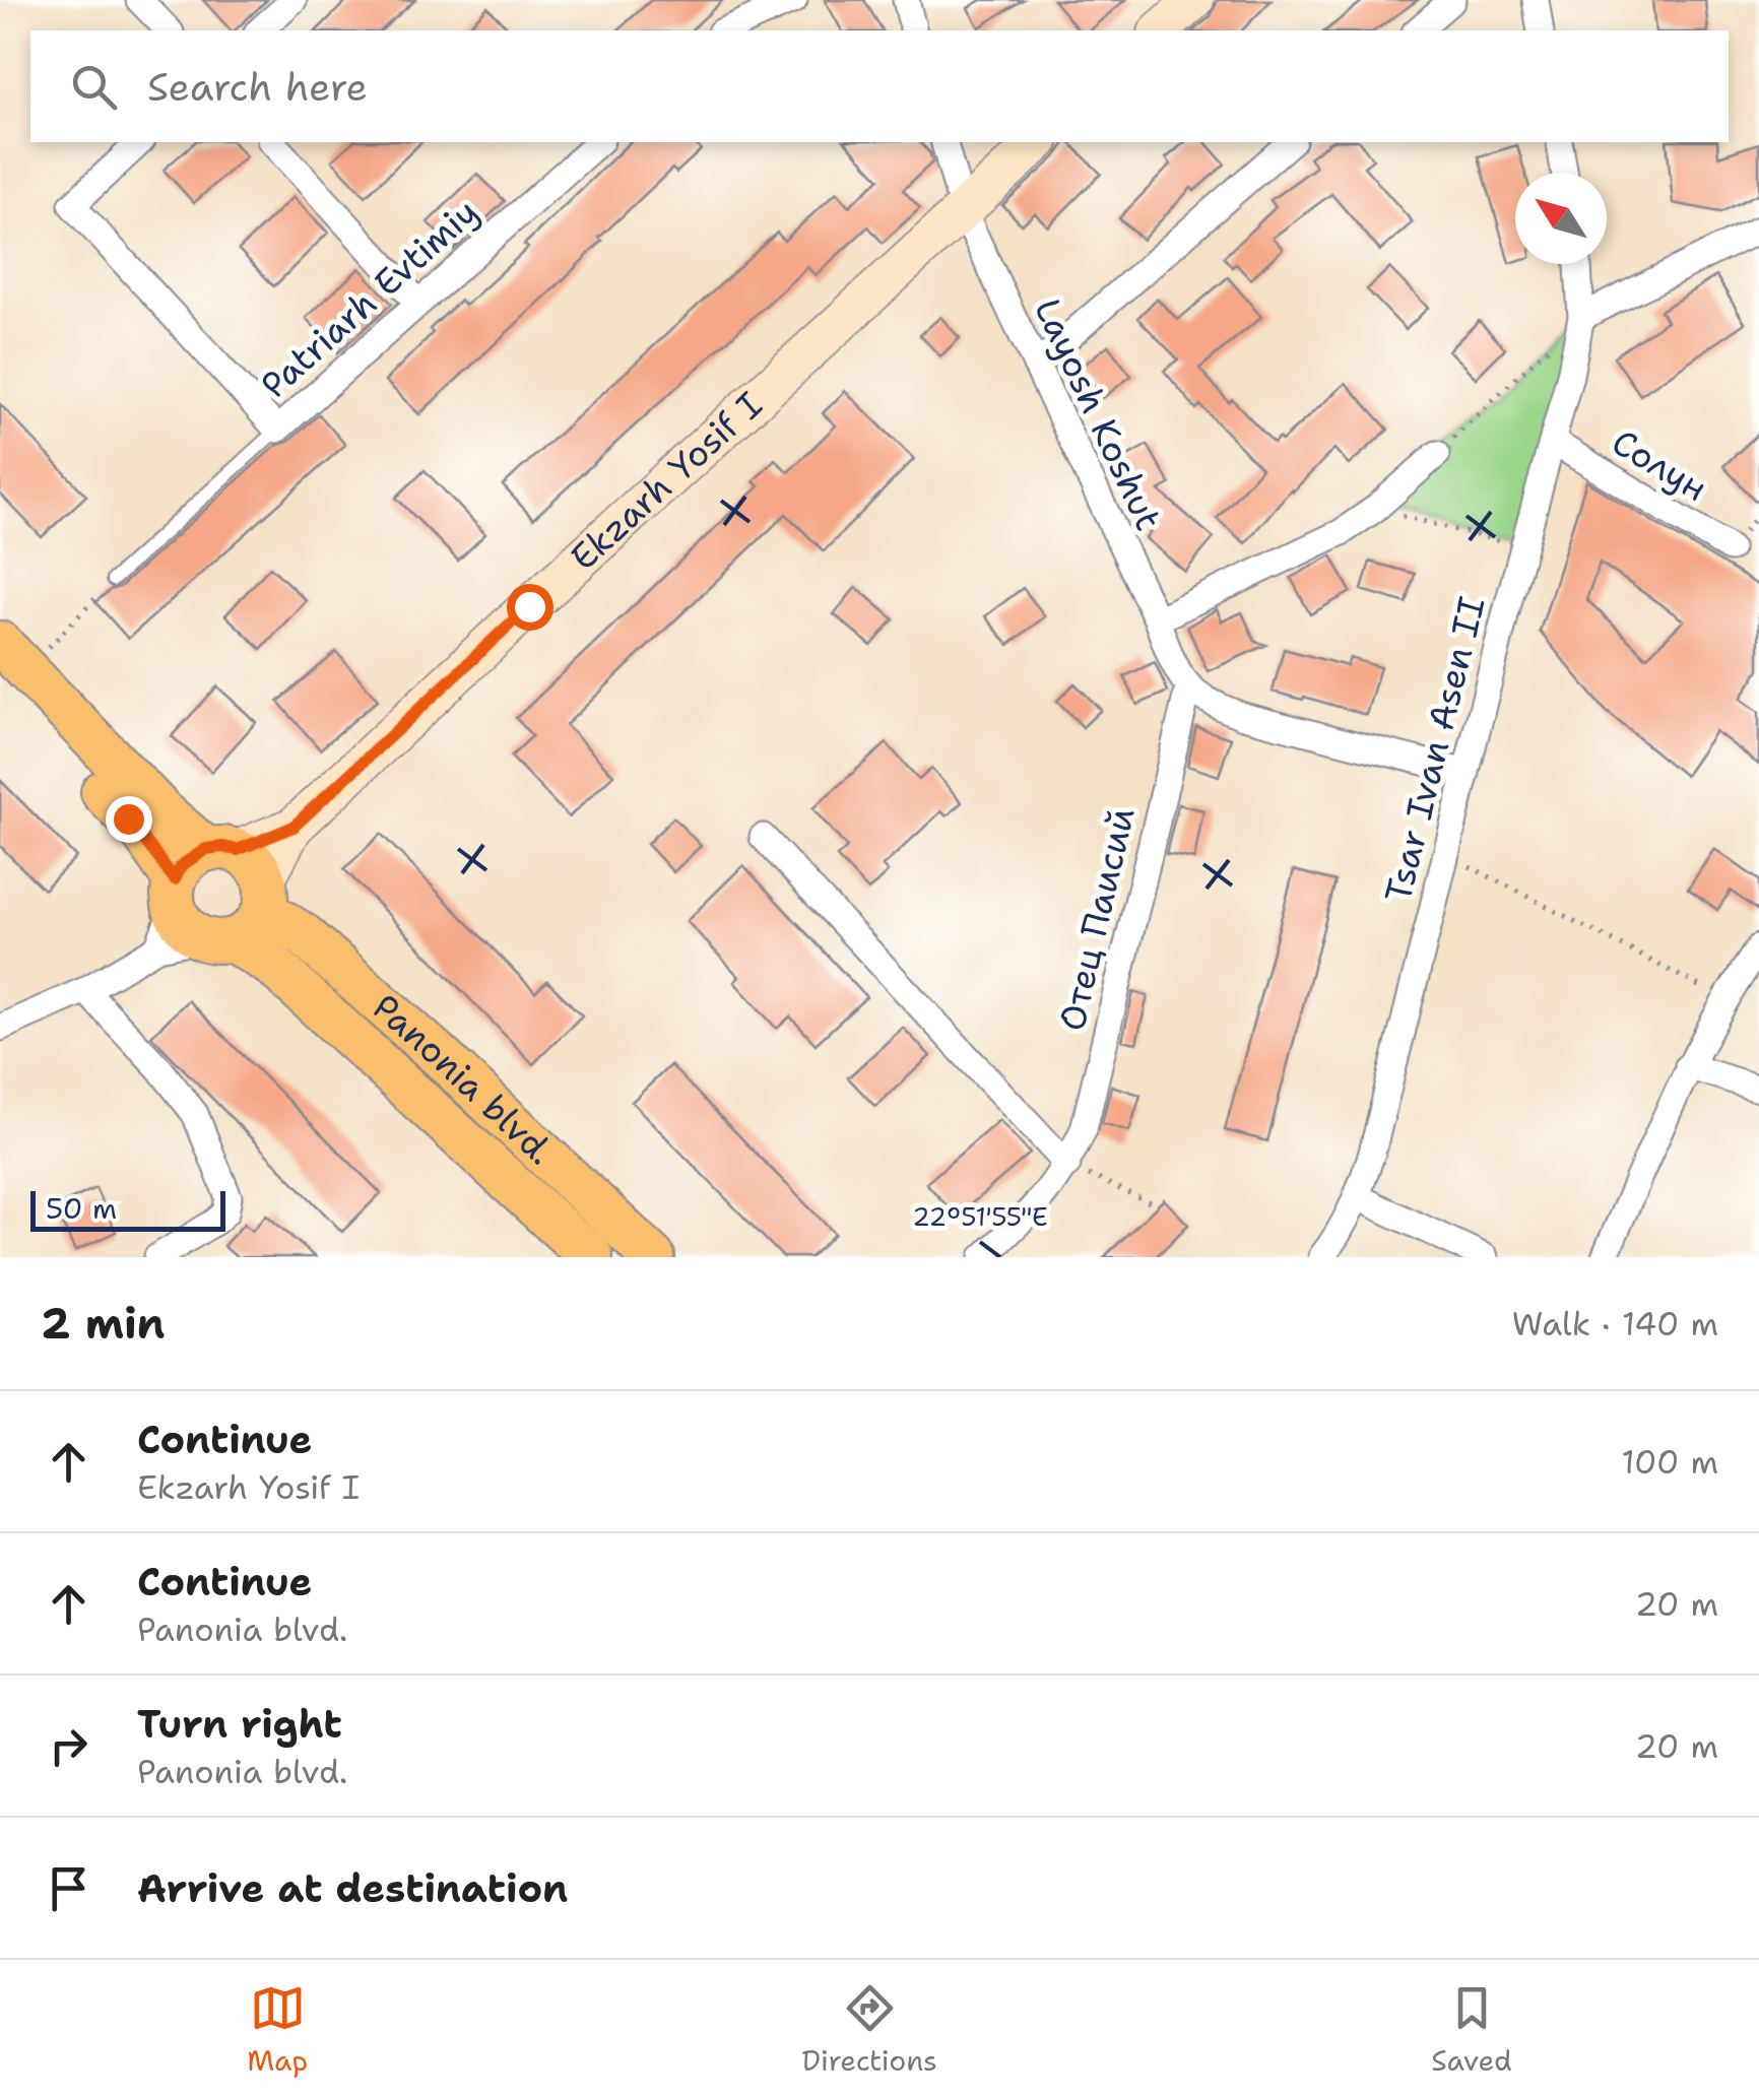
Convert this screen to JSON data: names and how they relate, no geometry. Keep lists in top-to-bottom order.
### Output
{
  "streets": {
    "main road": ["Panonia blvd."],
    "street": [
      "Patriarh Evtimiy",
      "Layosh Koshut",
      "Солун",
      "Ekzarh Yosif I",
      "Tsar Ivan Asen II",
      "Отец Паисий"
    ]
  },
  "crossings": [
    ["Layosh Koshut", "Ekzarh Yosif I"],
    ["Layosh Koshut", "Tsar Ivan Asen II"],
    ["Layosh Koshut", "Отец Паисий"],
    ["Солун", "Tsar Ivan Asen II"],
    ["Ekzarh Yosif I", "Panonia blvd."]
  ],
  "scale_bar": "50 m",
  "north": "top left",
  "page": {
    "search": "Search here",
    "scale": "50 m",
    "heading": ["2 min", "Walk · 140 m"],
    "list": [
      ["Continue", "Ekzarh Yosif I", "100 m"],
      ["Continue", "Panonia blvd.", "20 m"],
      ["Turn right", "Panonia blvd.", "20 m"],
      "Arrive at destination"
    ],
    "nav": ["Map", "Directions", "Saved"]
  },
  "coordinates": ["22°51'55\"E"]
}
